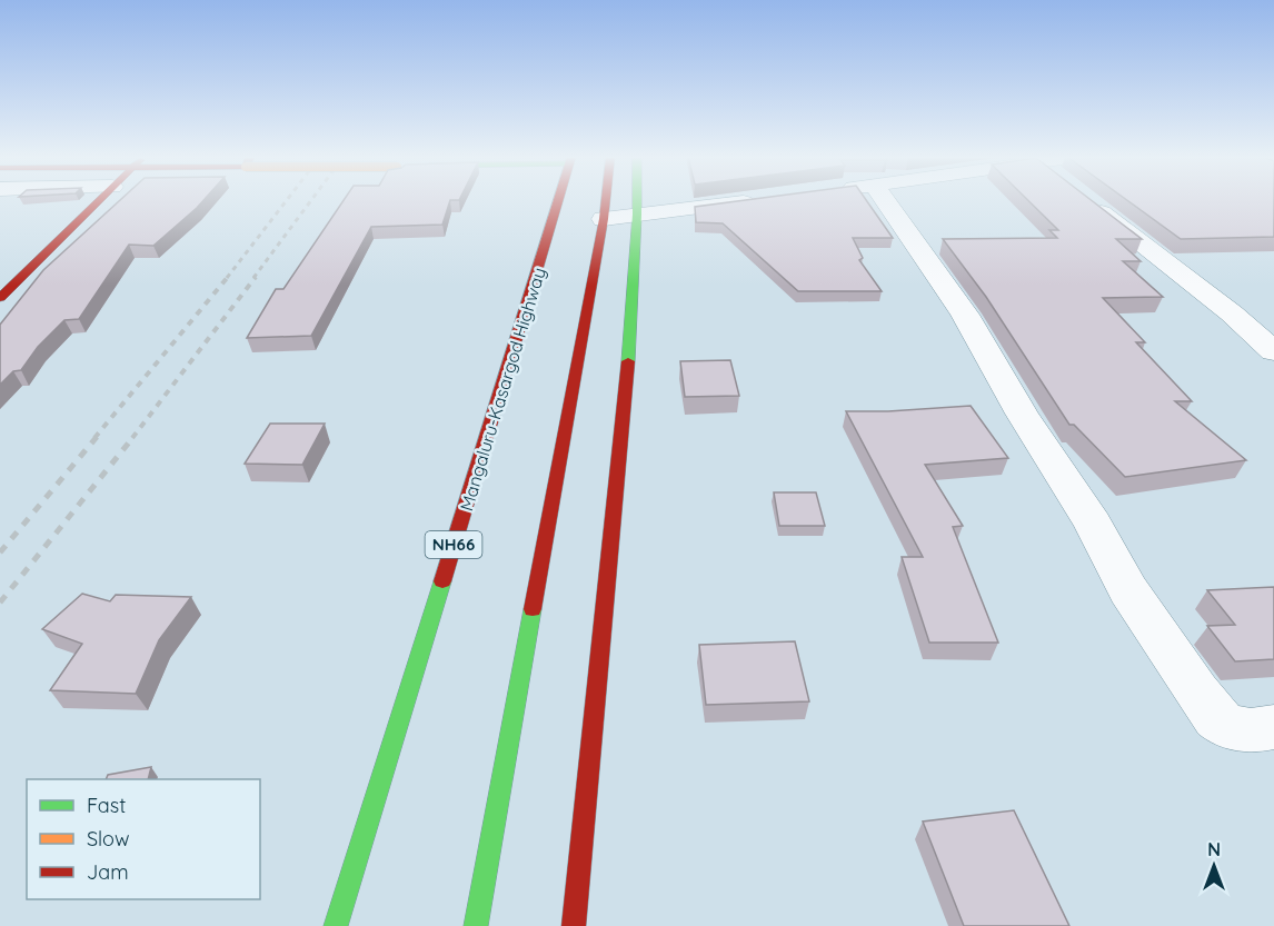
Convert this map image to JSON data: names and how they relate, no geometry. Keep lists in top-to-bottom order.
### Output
{
  "streets": {
    "main road": ["Mangaluru-Kasargod Highway", "NH66"]
  },
  "legend": ["Fast", "Slow", "Jam"],
  "north": "top"
}
